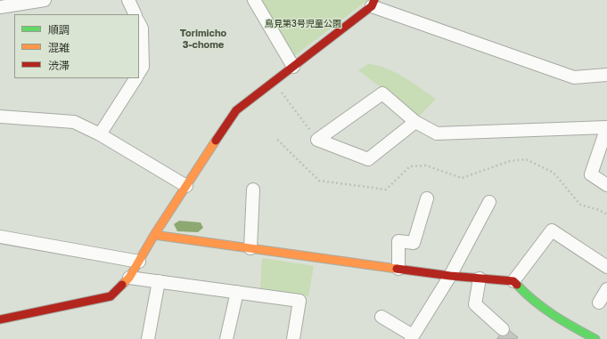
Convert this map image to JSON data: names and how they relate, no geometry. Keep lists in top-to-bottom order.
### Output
{
  "districts": ["Torimicho 3-chome"],
  "parks": ["鳥見第3号児童公園"],
  "legend": ["順調", "混雑", "渋滞"]
}
